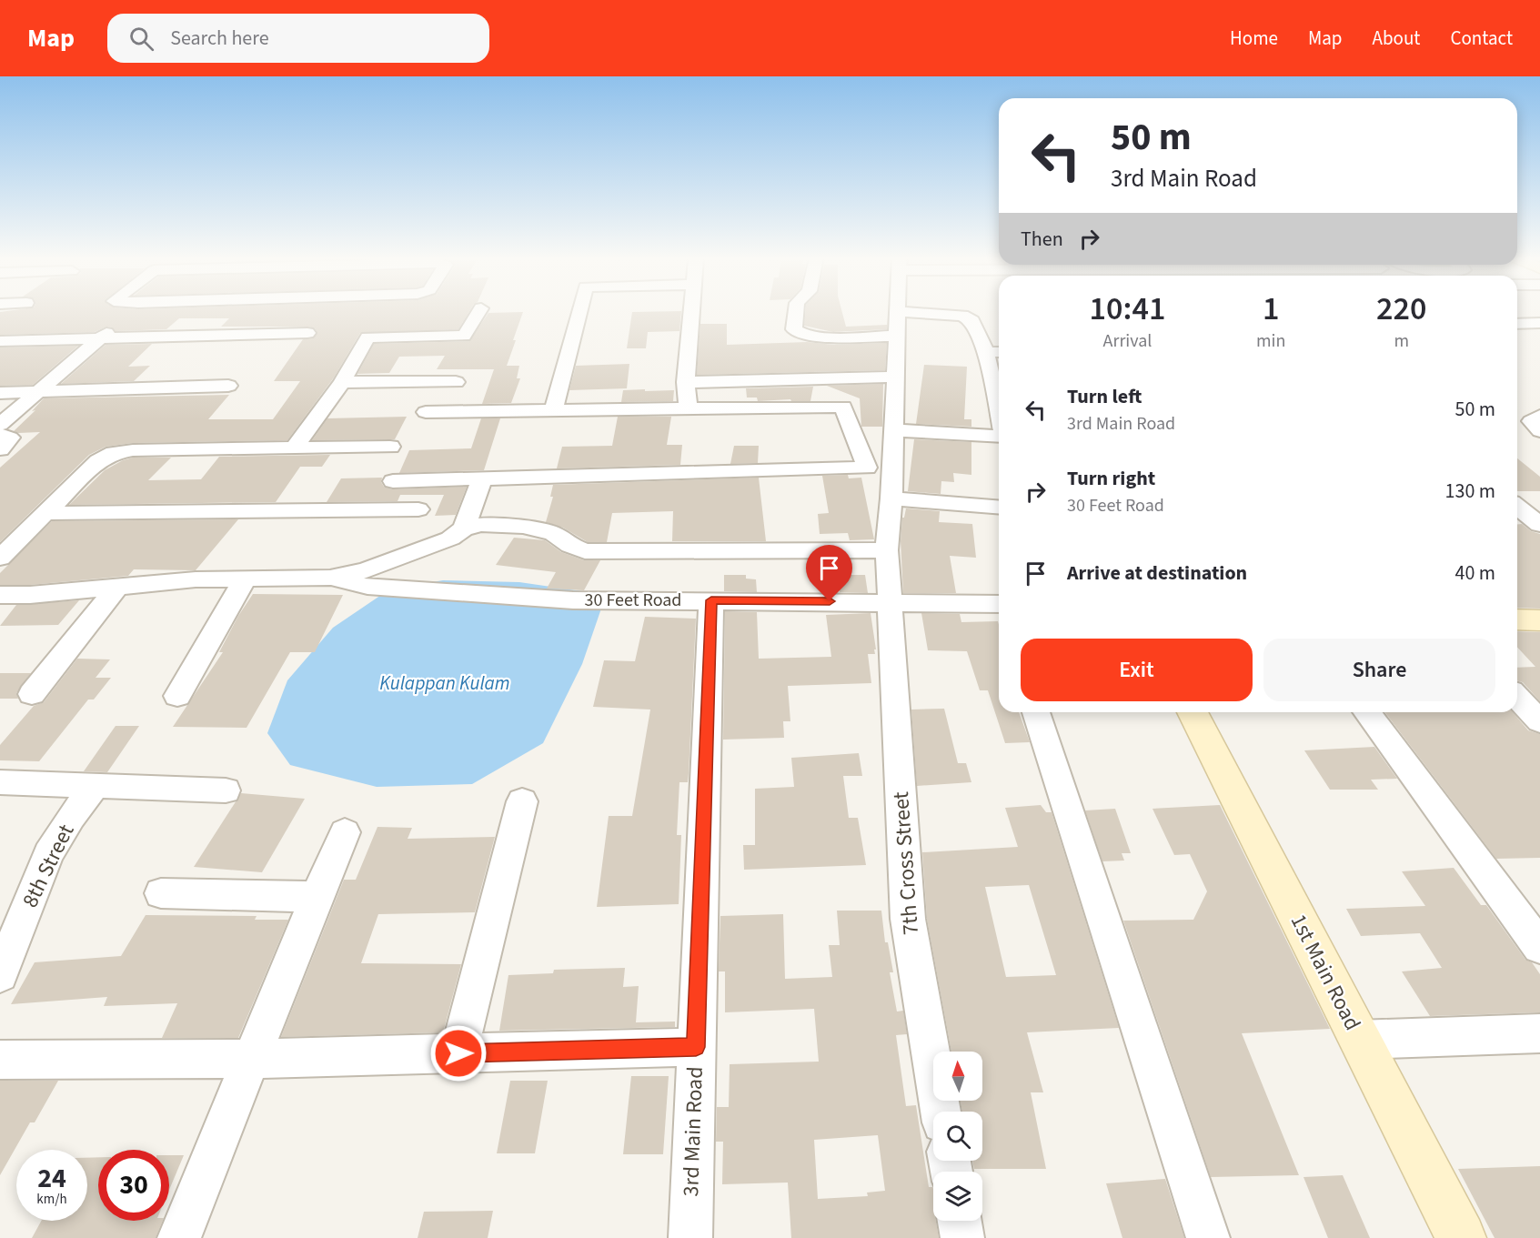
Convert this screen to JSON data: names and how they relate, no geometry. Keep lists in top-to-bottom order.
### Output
{
  "streets": {
    "main road": ["1st Main Road"],
    "street": [
      "30 Feet Road",
      "7th Cross Street",
      "8th Street",
      "3rd Main Road"
    ]
  },
  "crossings": [
    ["30 Feet Road", "7th Cross Street"],
    ["30 Feet Road", "3rd Main Road"]
  ],
  "water": ["Kulappan Kulam"],
  "north": "top",
  "page": {
    "header": "Map",
    "search": "Search here",
    "nav": [
      "Home",
      "Map",
      "About",
      "Contact"
    ],
    "turn": ["50 m", "3rd Main Road"],
    "then": "Then",
    "eta": [
      "10:41",
      "Arrival",
      "1",
      "min",
      "220",
      "m"
    ],
    "list": [
      {
        "name": "Turn left",
        "note": "3rd Main Road",
        "value": "50 m"
      },
      {
        "name": "Turn right",
        "note": "30 Feet Road",
        "value": "130 m"
      },
      {
        "name": "Arrive at destination",
        "value": "40 m"
      }
    ],
    "buttons": ["Exit", "Share"],
    "speed": "24 km/h",
    "limit": "30"
  }
}
